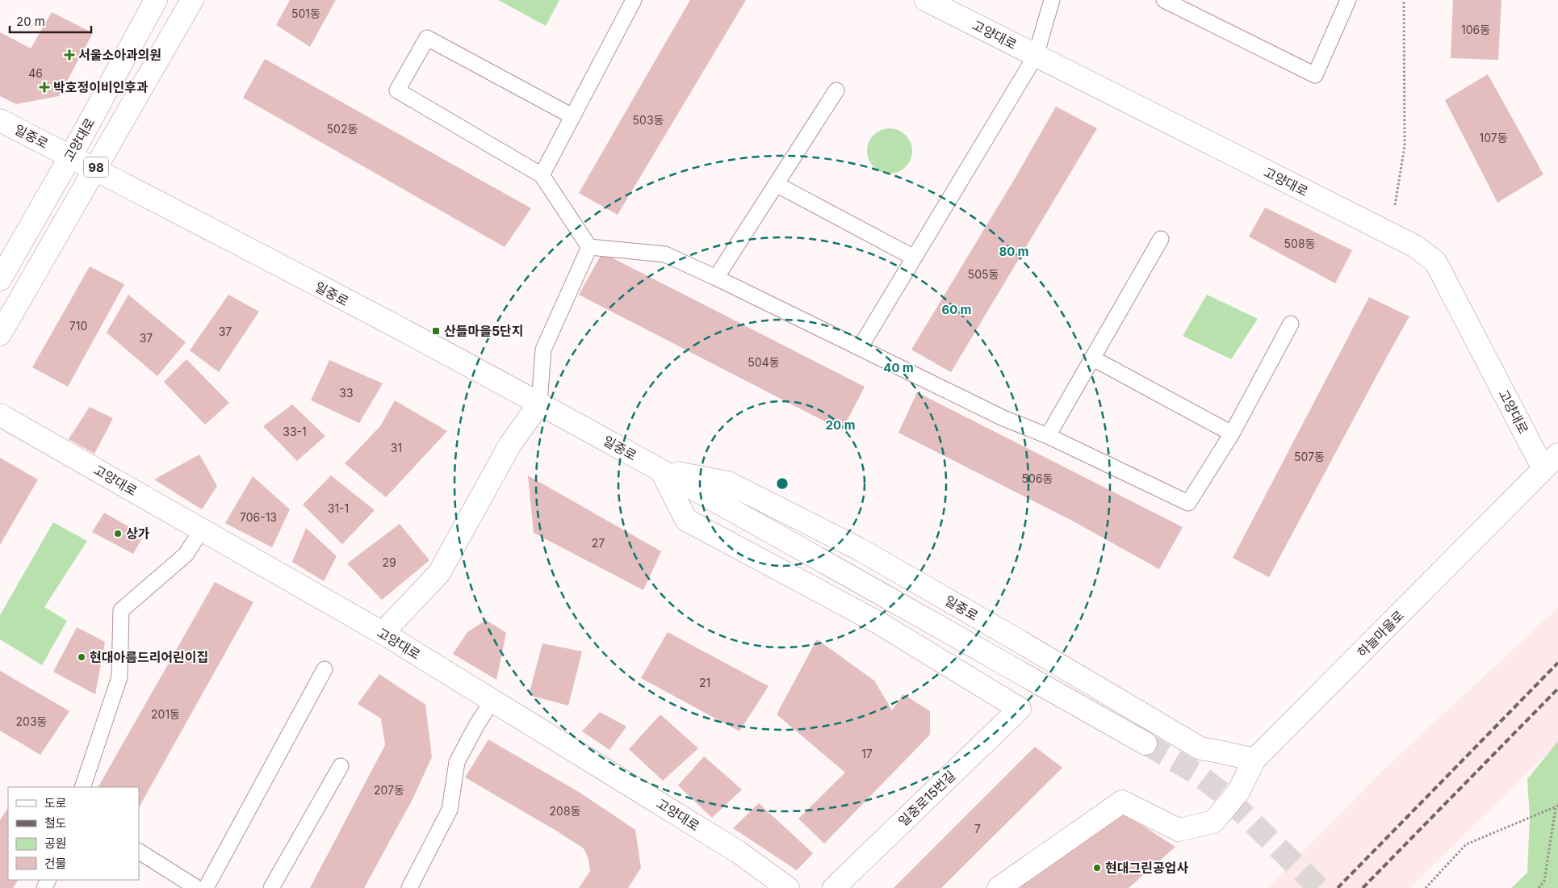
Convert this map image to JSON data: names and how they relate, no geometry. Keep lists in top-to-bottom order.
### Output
{
  "streets": {
    "street": [
      "고양대로",
      "일중로",
      "98",
      "하늘마을로",
      "일중로15번길"
    ]
  },
  "crossings": [
    ["고양대로", "일중로"],
    ["고양대로", "하늘마을로"],
    ["일중로", "98"],
    ["일중로", "하늘마을로"],
    ["일중로", "일중로15번길"]
  ],
  "places": {
    "health": ["서울소아과의원", "박호정이비인후과"],
    "transit": ["산들마을5단지"],
    "other": ["상가", "현대아름드리어린이집", "현대그린공업사"]
  },
  "house_numbers": [
    "501동",
    "106동",
    "46",
    "503동",
    "502동",
    "107동",
    "508동",
    "505동",
    "710",
    "37",
    "37",
    "504동",
    "33",
    "33-1",
    "31",
    "507동",
    "506동",
    "31-1",
    "706-13",
    "27",
    "29",
    "21",
    "201동",
    "203동",
    "17",
    "207동",
    "208동",
    "7"
  ],
  "legend": [
    "도로",
    "철도",
    "공원",
    "건물"
  ],
  "scale_bar": "20 m",
  "rings": [
    "80 m",
    "60 m",
    "40 m",
    "20 m"
  ]
}
